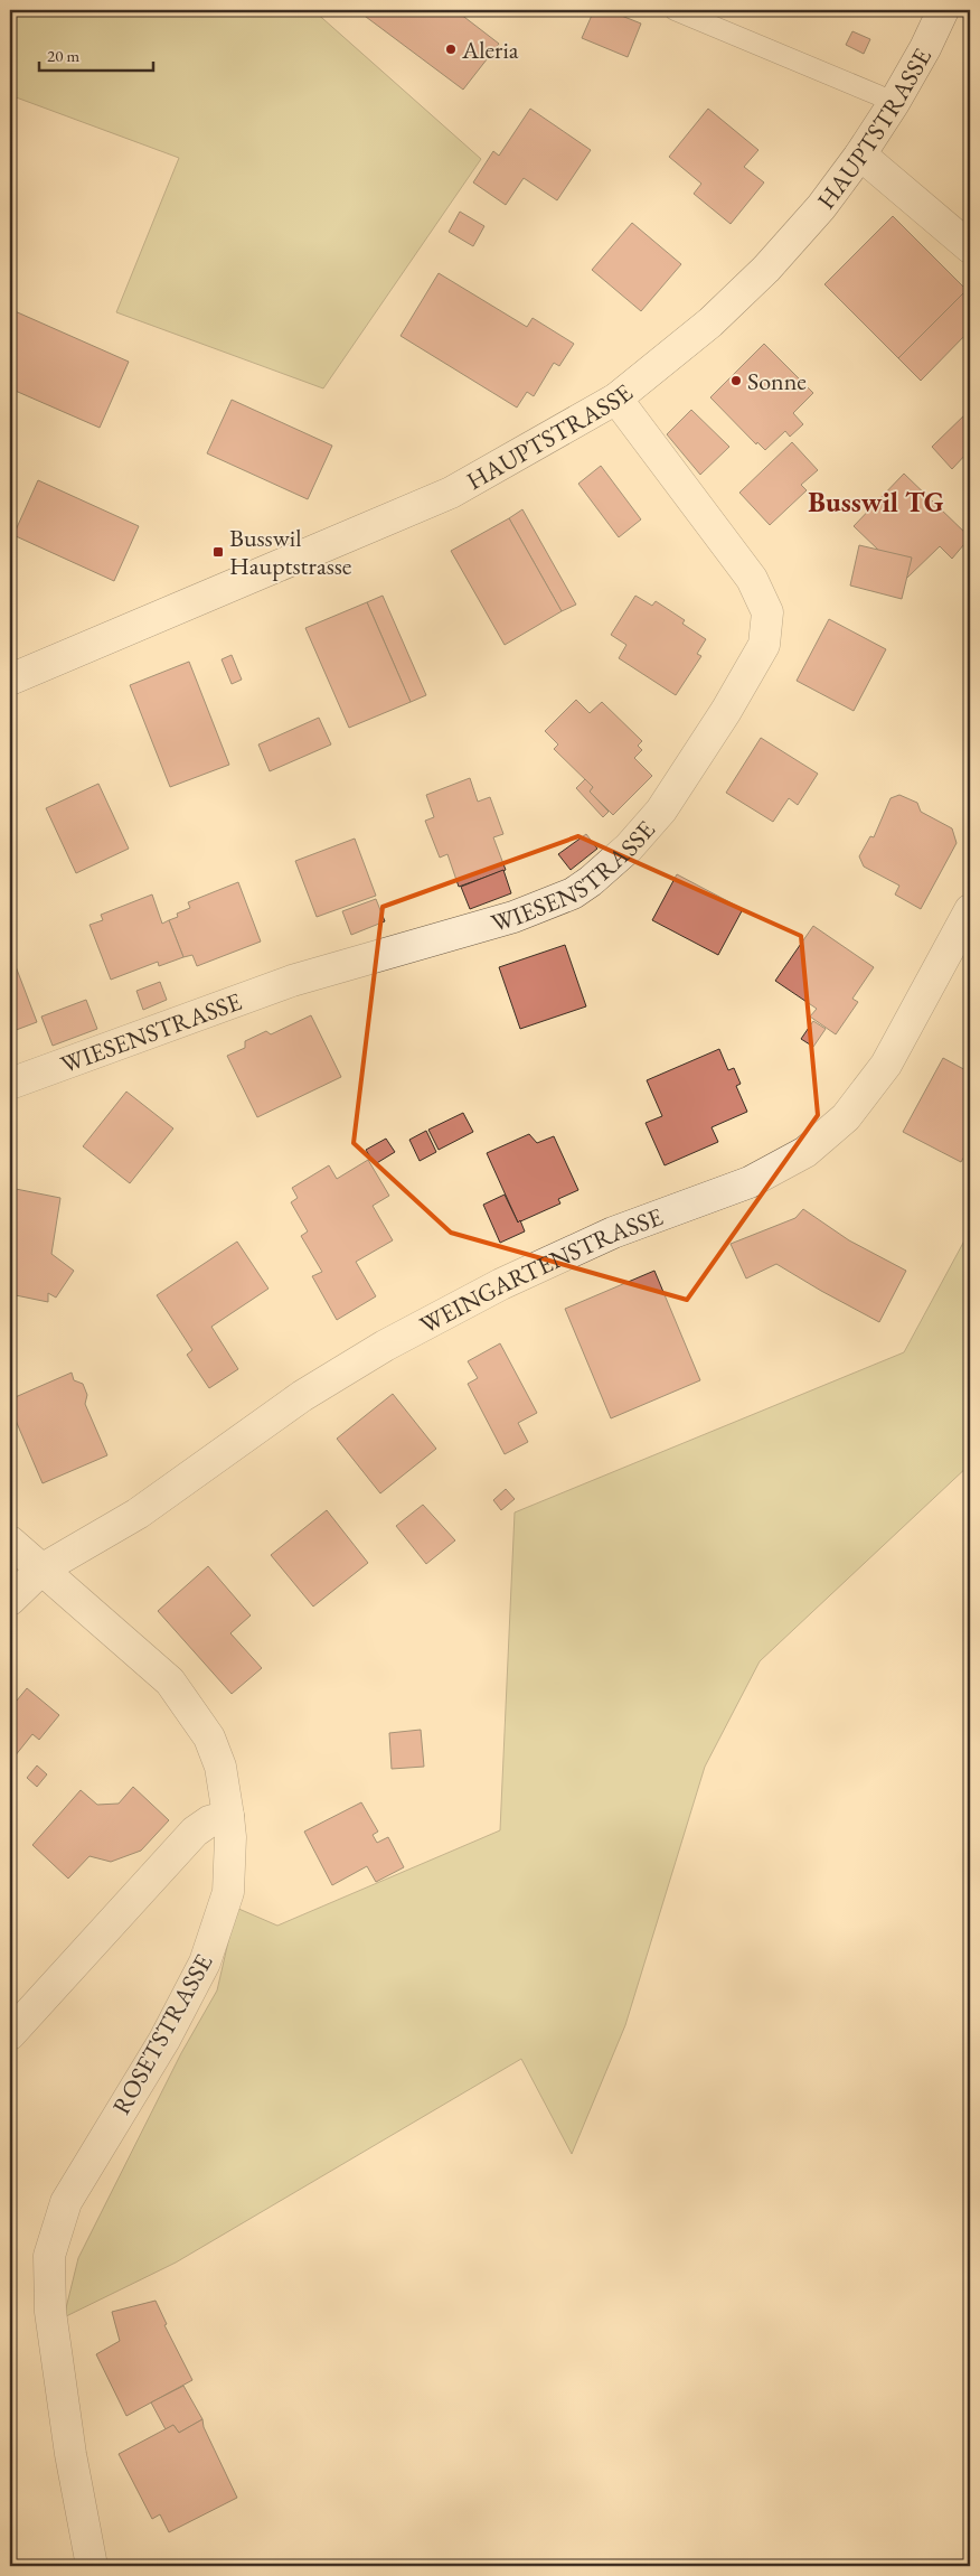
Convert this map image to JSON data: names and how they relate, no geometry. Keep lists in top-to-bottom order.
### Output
{
  "streets": {
    "street": [
      "HAUPTSTRASSE",
      "WIESENSTRASSE",
      "WEINGARTENSTRASSE",
      "ROSETSTRASSE"
    ]
  },
  "crossings": [
    ["HAUPTSTRASSE", "WIESENSTRASSE"],
    ["WEINGARTENSTRASSE", "ROSETSTRASSE"]
  ],
  "districts": ["Busswil TG"],
  "places": {
    "other": ["Aleria", "Sonne"],
    "transit": ["Busswil Hauptstrasse"]
  },
  "scale_bar": "20 m"
}
